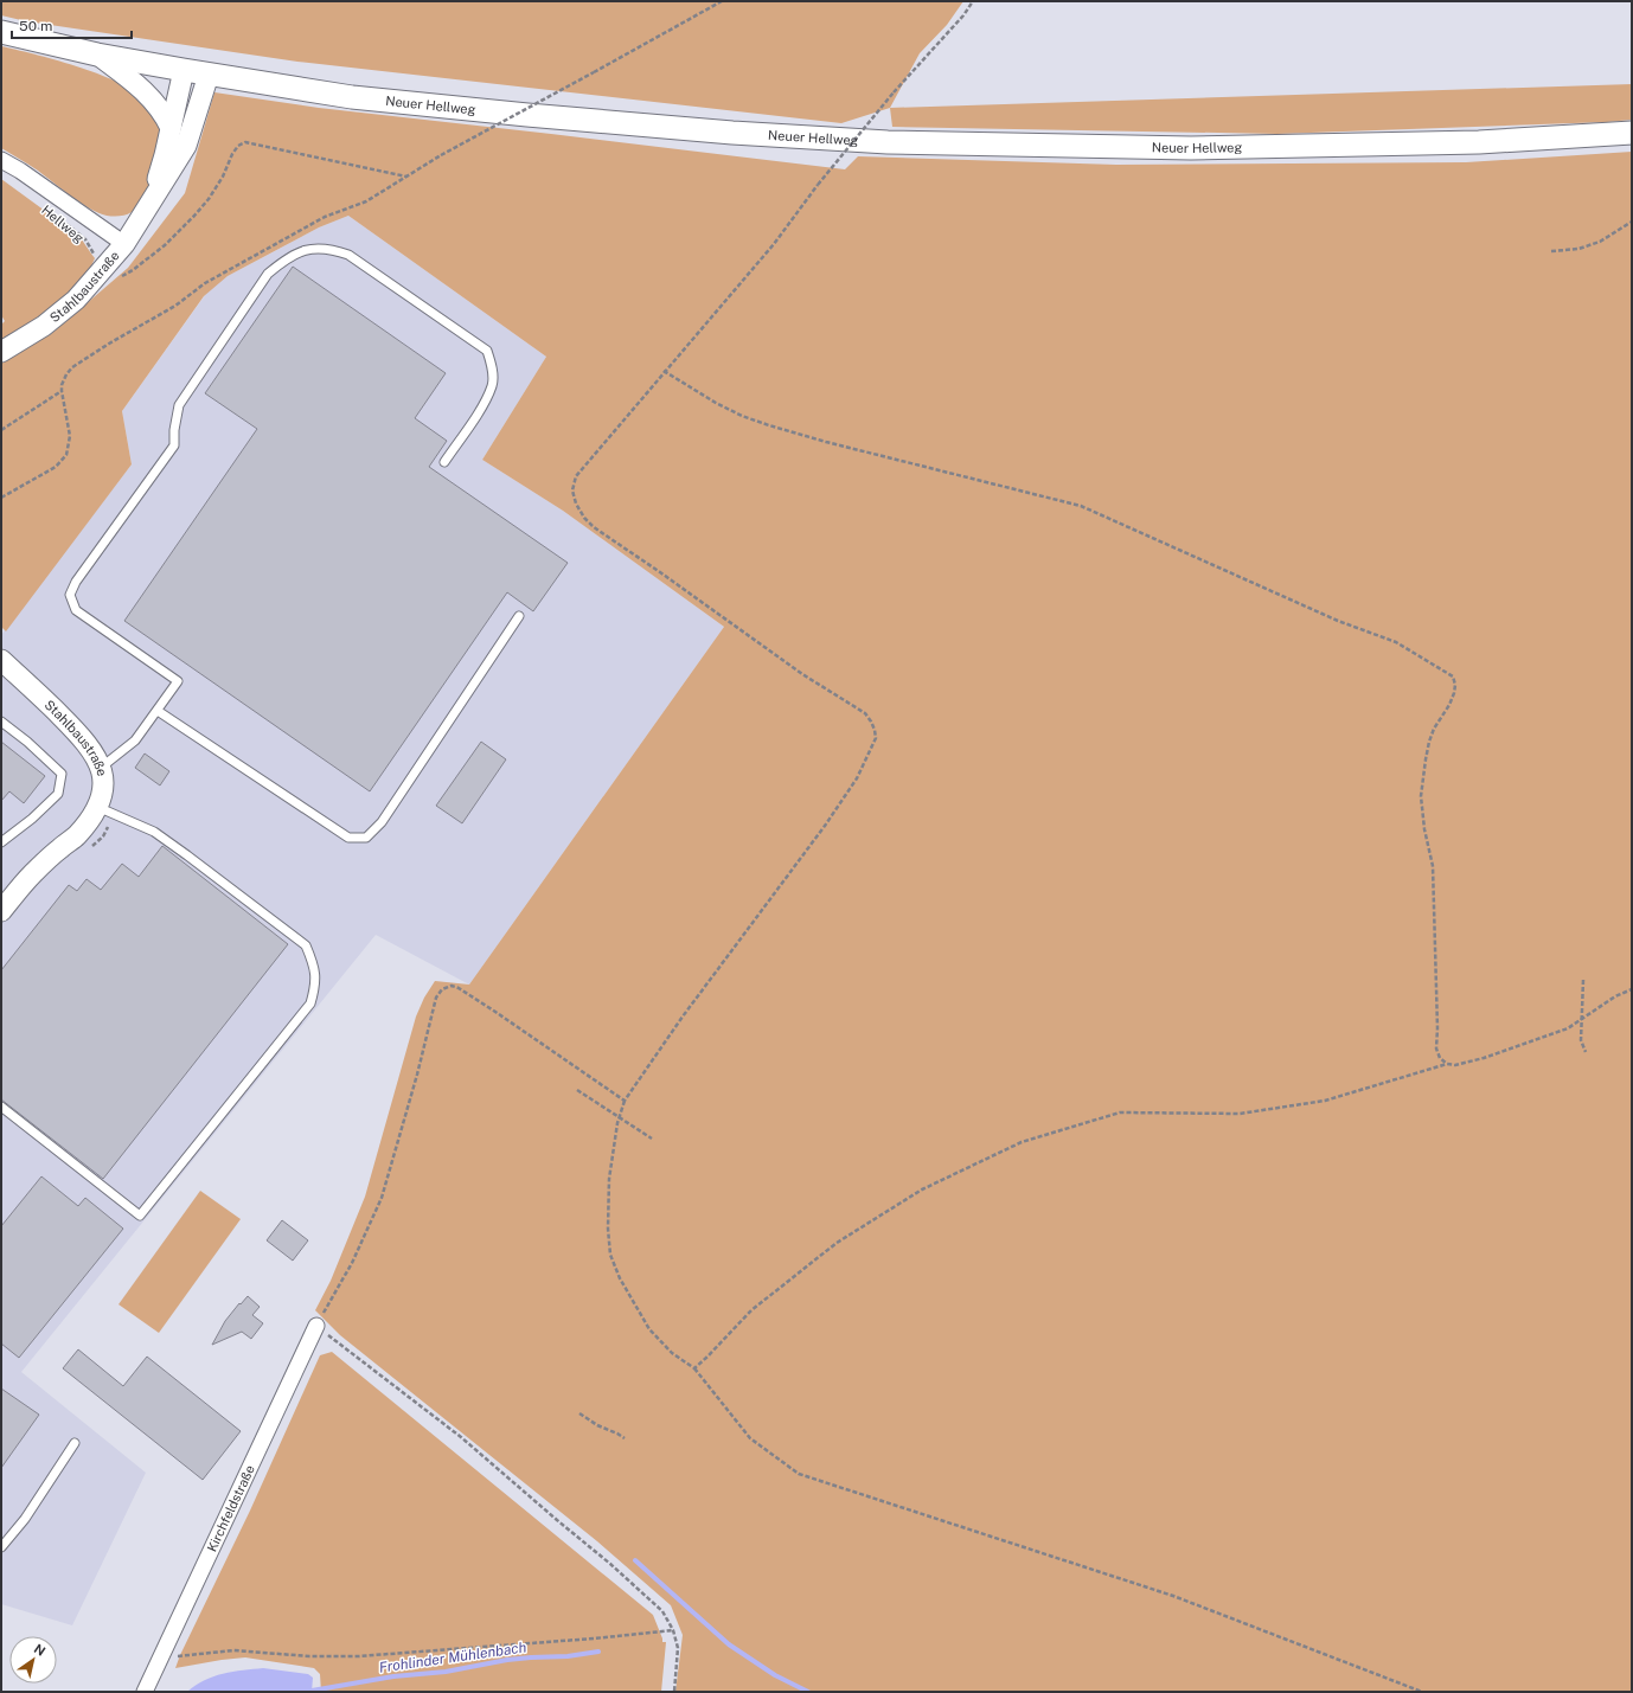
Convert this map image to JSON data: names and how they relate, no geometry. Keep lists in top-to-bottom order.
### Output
{
  "streets": {
    "main road": ["Neuer Hellweg"],
    "street": ["Hellweg", "Stahlbaustraße", "Kirchfeldstraße"]
  },
  "crossings": [
    ["Neuer Hellweg", "Stahlbaustraße"],
    ["Hellweg", "Stahlbaustraße"]
  ],
  "water": ["Frohlinder Mühlenbach"],
  "scale_bar": "50 m",
  "north": "top right"
}
